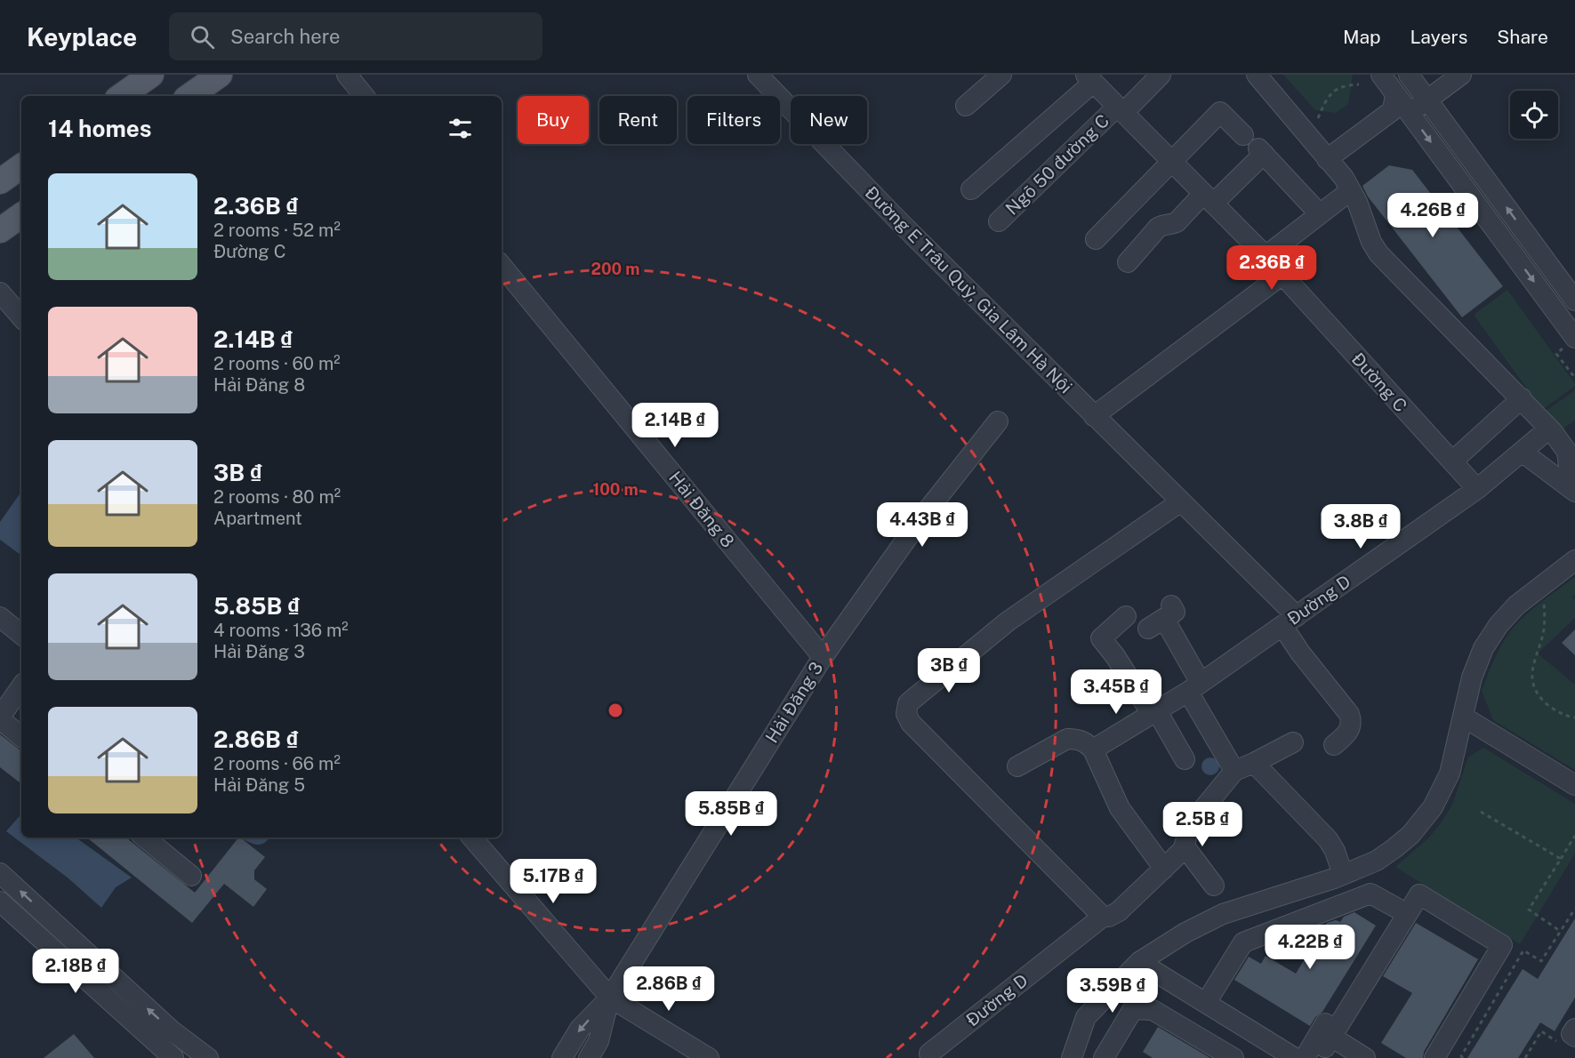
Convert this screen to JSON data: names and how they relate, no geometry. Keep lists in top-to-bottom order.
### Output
{
  "streets": {
    "street": [
      "Ngõ 50 đường C",
      "Đường E Trâu Quỳ, Gia Lâm Hà Nội",
      "Đường C",
      "Hải Đăng 8",
      "Đường D",
      "Hải Đăng 3"
    ]
  },
  "crossings": [
    ["Ngõ 50 đường C", "Đường C"],
    ["Đường E Trâu Quỳ, Gia Lâm Hà Nội", "Đường D"],
    ["Đường C", "Đường D"],
    ["Hải Đăng 8", "Hải Đăng 3"]
  ],
  "page": {
    "header": "Keyplace",
    "search": "Search here",
    "nav": ["Map", "Layers", "Share"],
    "chip": [
      "Buy",
      "Rent",
      "Filters",
      "New"
    ],
    "heading": "14 homes",
    "list": [
      {
        "name": "2.36B ₫",
        "note": "2 rooms · 52 m² · Đường C"
      },
      {
        "name": "2.14B ₫",
        "note": "2 rooms · 60 m² · Hải Đăng 8"
      },
      {
        "name": "3B ₫",
        "note": "2 rooms · 80 m² · Apartment"
      },
      {
        "name": "5.85B ₫",
        "note": "4 rooms · 136 m² · Hải Đăng 3"
      },
      {
        "name": "2.86B ₫",
        "note": "2 rooms · 66 m² · Hải Đăng 5"
      }
    ],
    "price": [
      "4.26B ₫",
      "2.36B ₫",
      "2.14B ₫",
      "4.43B ₫",
      "3.8B ₫",
      "3B ₫",
      "3.45B ₫",
      "5.85B ₫",
      "2.5B ₫",
      "5.17B ₫",
      "4.22B ₫",
      "2.18B ₫",
      "2.86B ₫",
      "3.59B ₫"
    ]
  },
  "rings": ["200 m", "100 m"]
}
